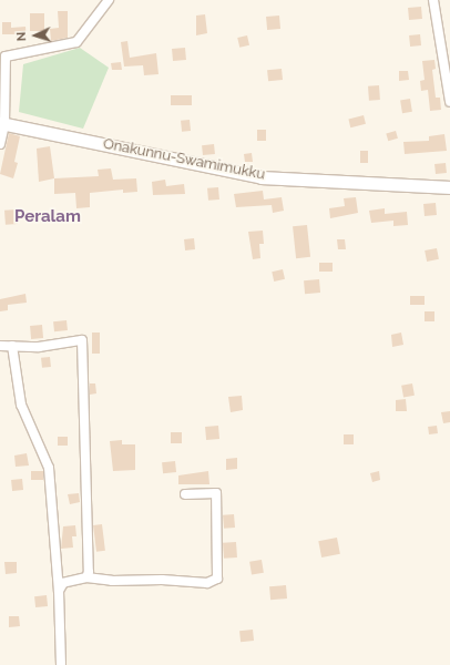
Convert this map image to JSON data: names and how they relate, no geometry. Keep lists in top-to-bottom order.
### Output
{
  "streets": {
    "street": ["Onakunnu-Swamimukku"]
  },
  "districts": ["Peralam"],
  "north": "left"
}
